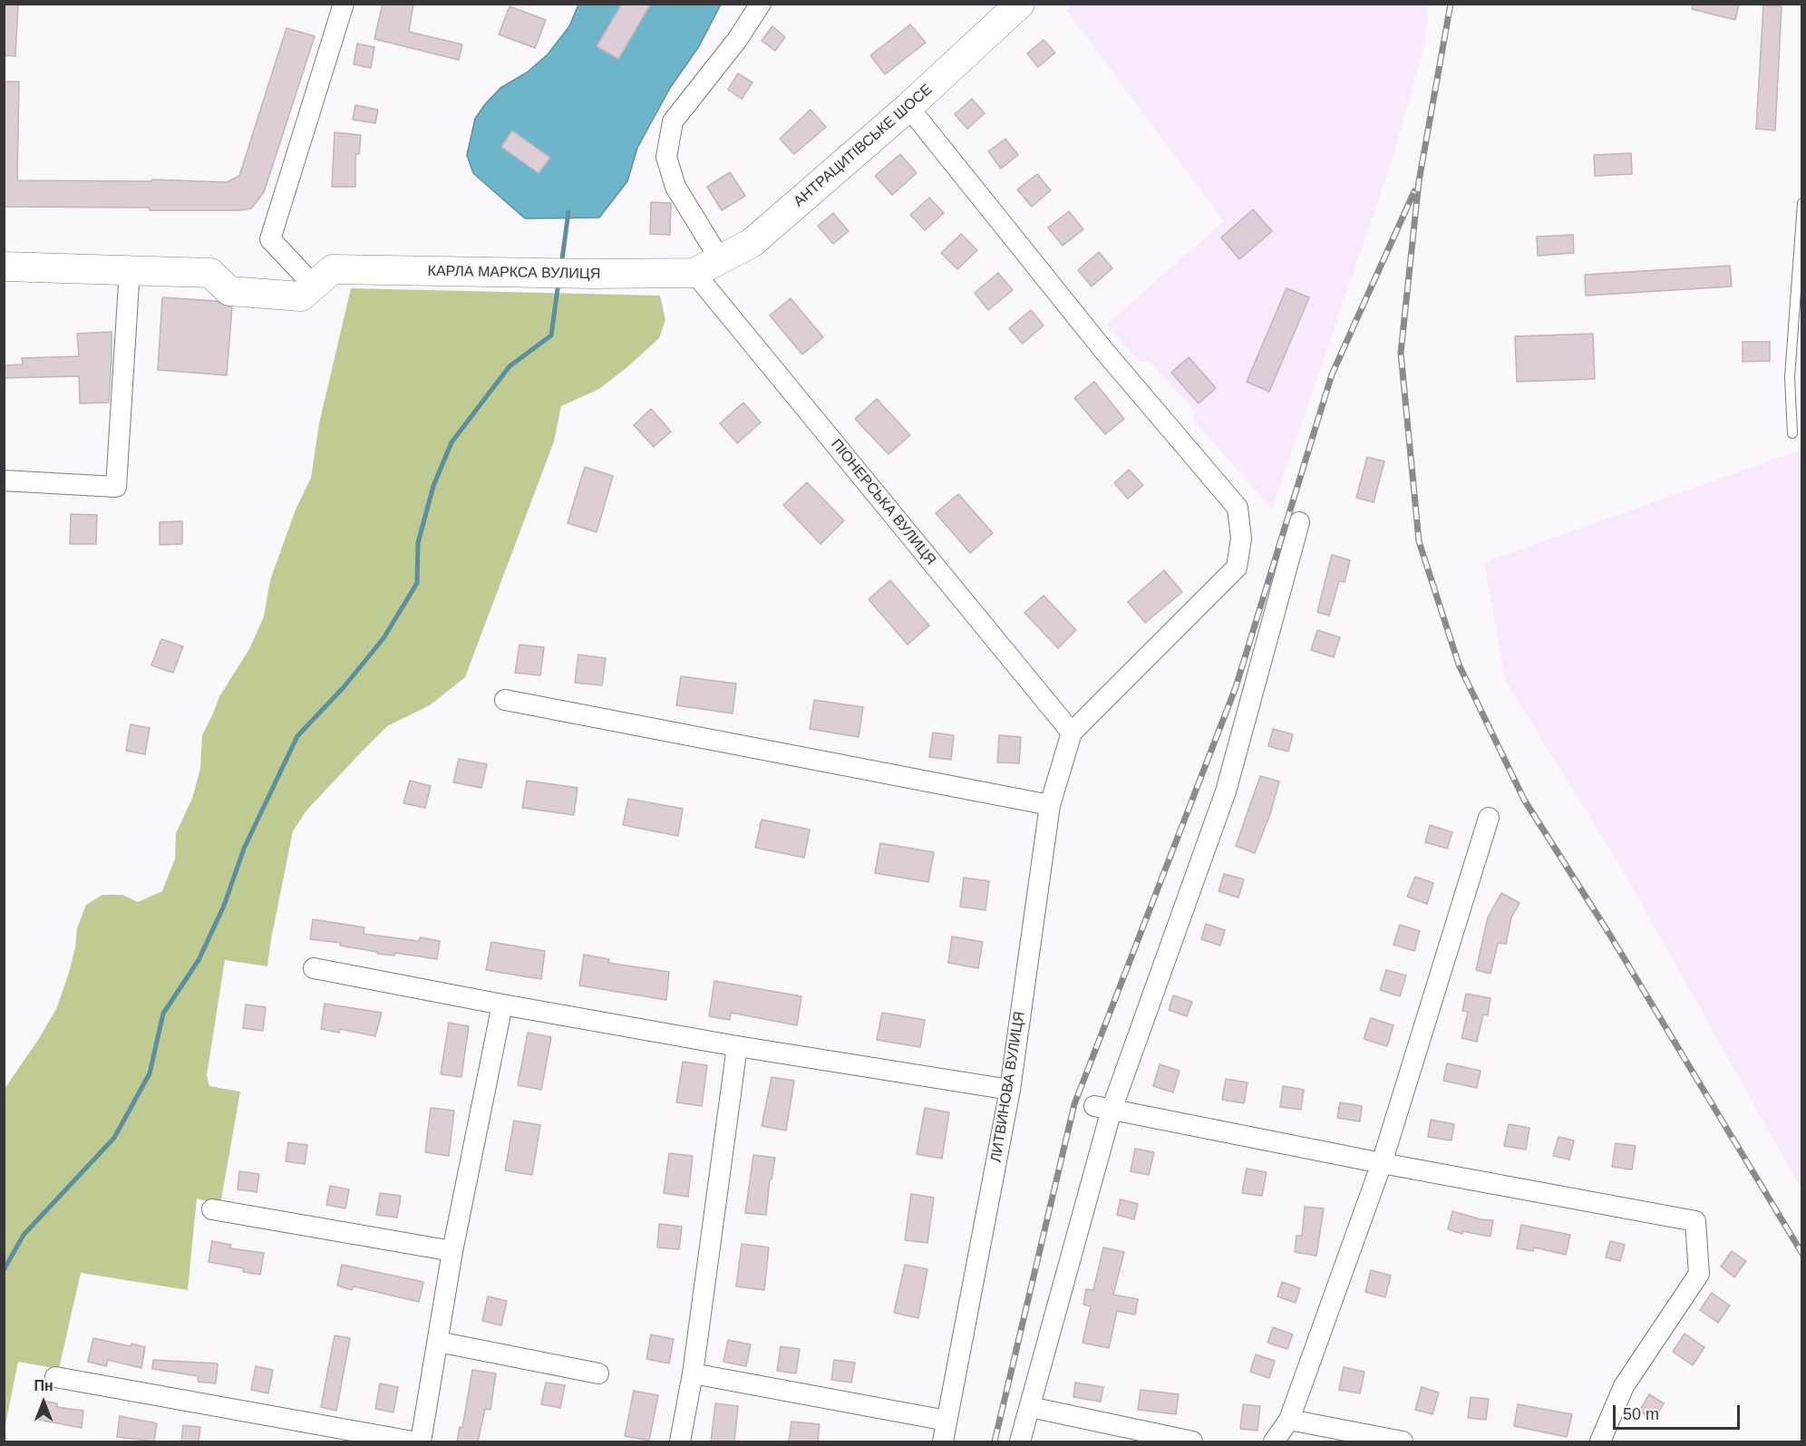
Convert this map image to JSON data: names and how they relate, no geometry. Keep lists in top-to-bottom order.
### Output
{
  "streets": {
    "main road": ["АНТРАЦИТІВСЬКЕ ШОСЕ", "КАРЛА МАРКСА ВУЛИЦЯ"],
    "street": ["ПІОНЕРСЬКА ВУЛИЦЯ", "ЛИТВИНОВА ВУЛИЦЯ"]
  },
  "crossings": [
    ["АНТРАЦИТІВСЬКЕ ШОСЕ", "КАРЛА МАРКСА ВУЛИЦЯ"],
    ["АНТРАЦИТІВСЬКЕ ШОСЕ", "ПІОНЕРСЬКА ВУЛИЦЯ"],
    ["КАРЛА МАРКСА ВУЛИЦЯ", "ПІОНЕРСЬКА ВУЛИЦЯ"],
    ["ПІОНЕРСЬКА ВУЛИЦЯ", "ЛИТВИНОВА ВУЛИЦЯ"]
  ],
  "scale_bar": "50 m",
  "north": "top"
}
